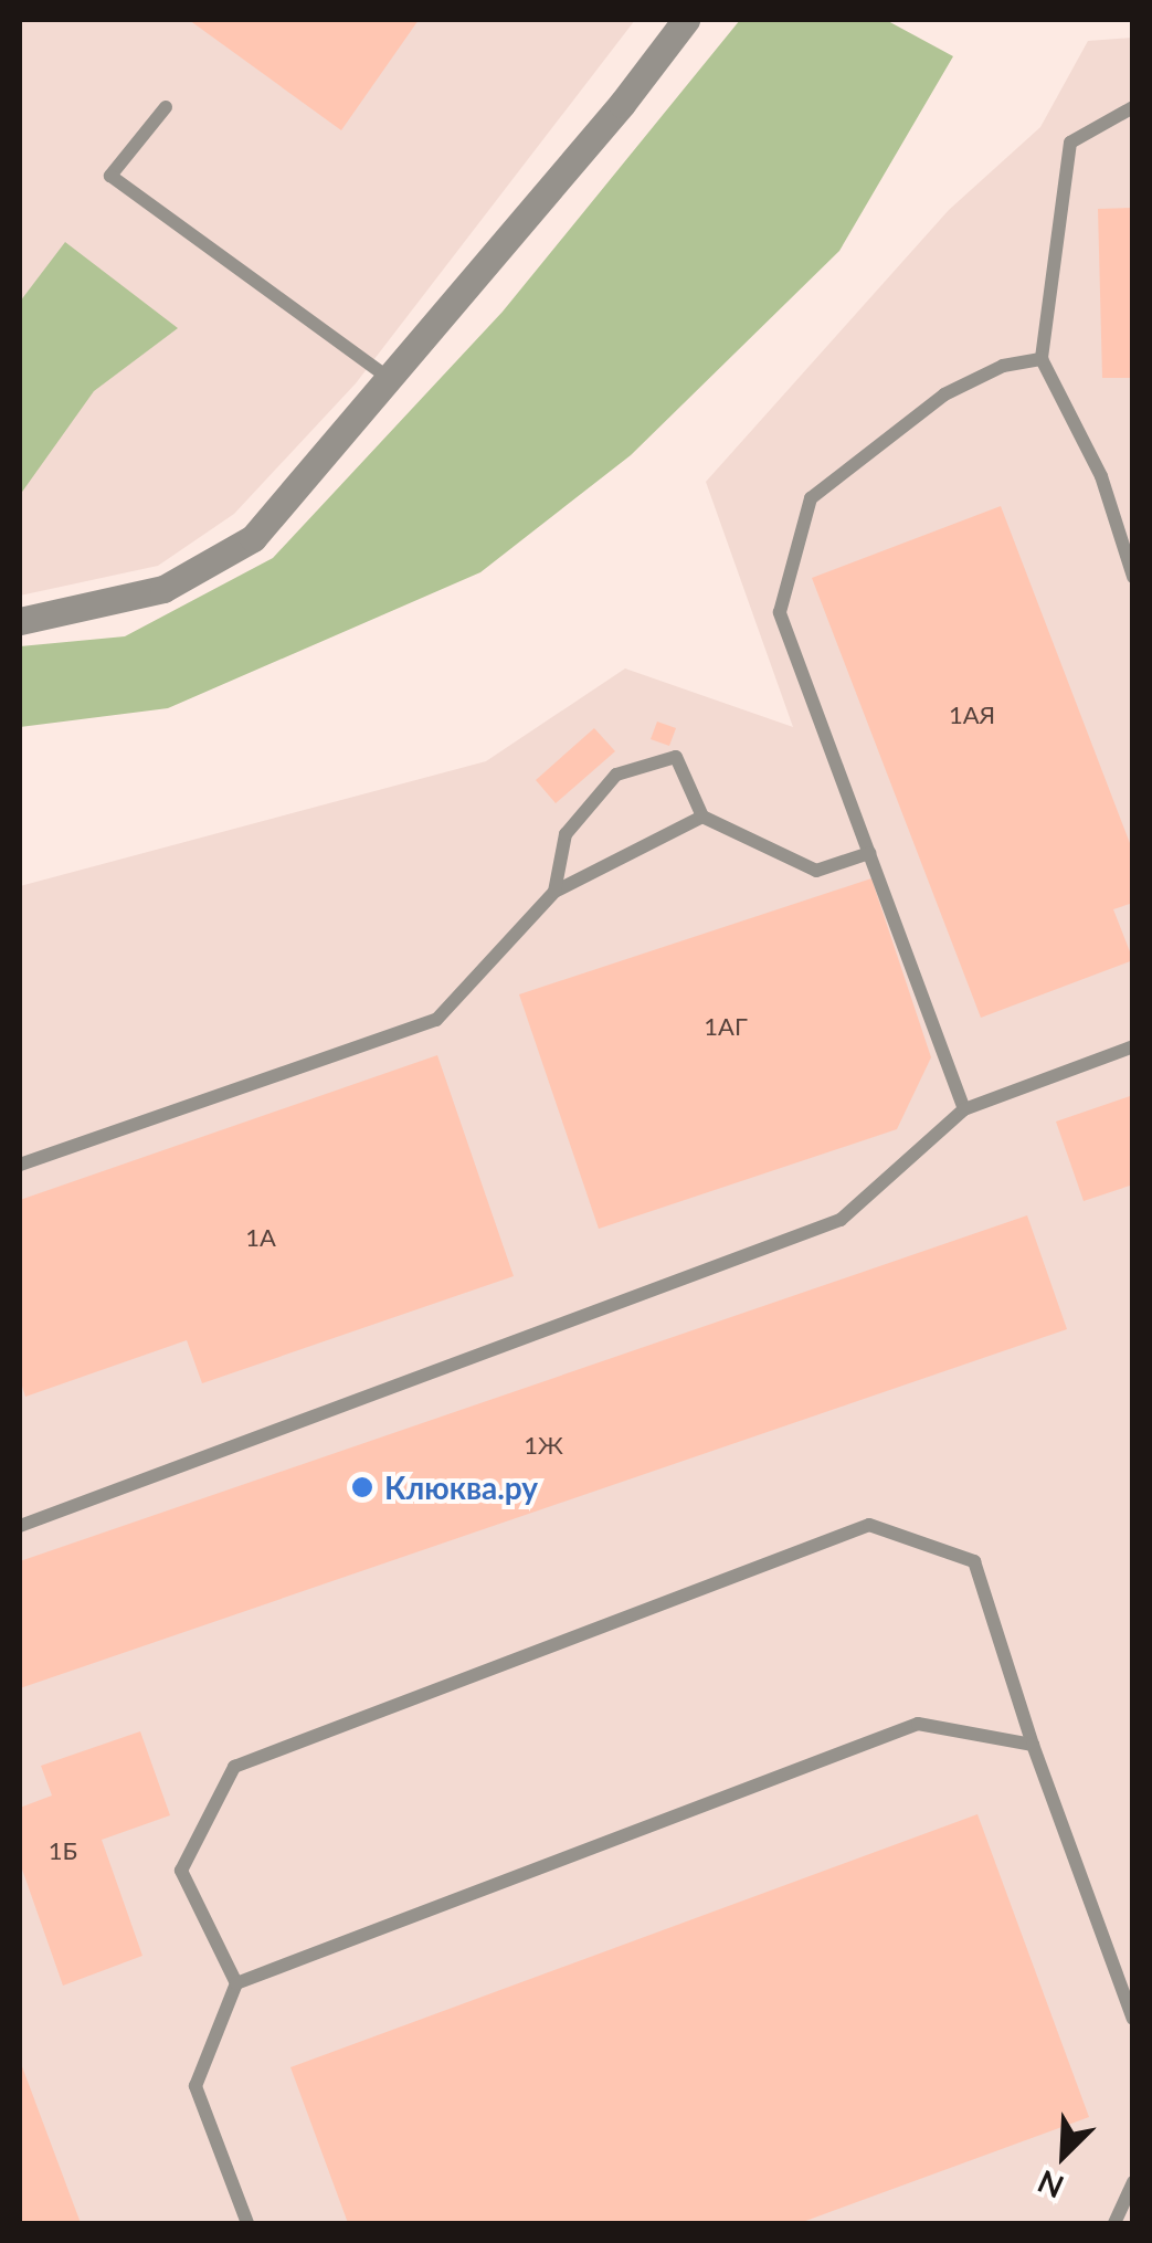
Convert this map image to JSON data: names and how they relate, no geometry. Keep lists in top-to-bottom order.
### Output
{
  "places": ["Клюква.ру"],
  "house_numbers": [
    "1АЯ",
    "1АГ",
    "1А",
    "1Ж",
    "1Б"
  ],
  "north": "bottom left"
}
